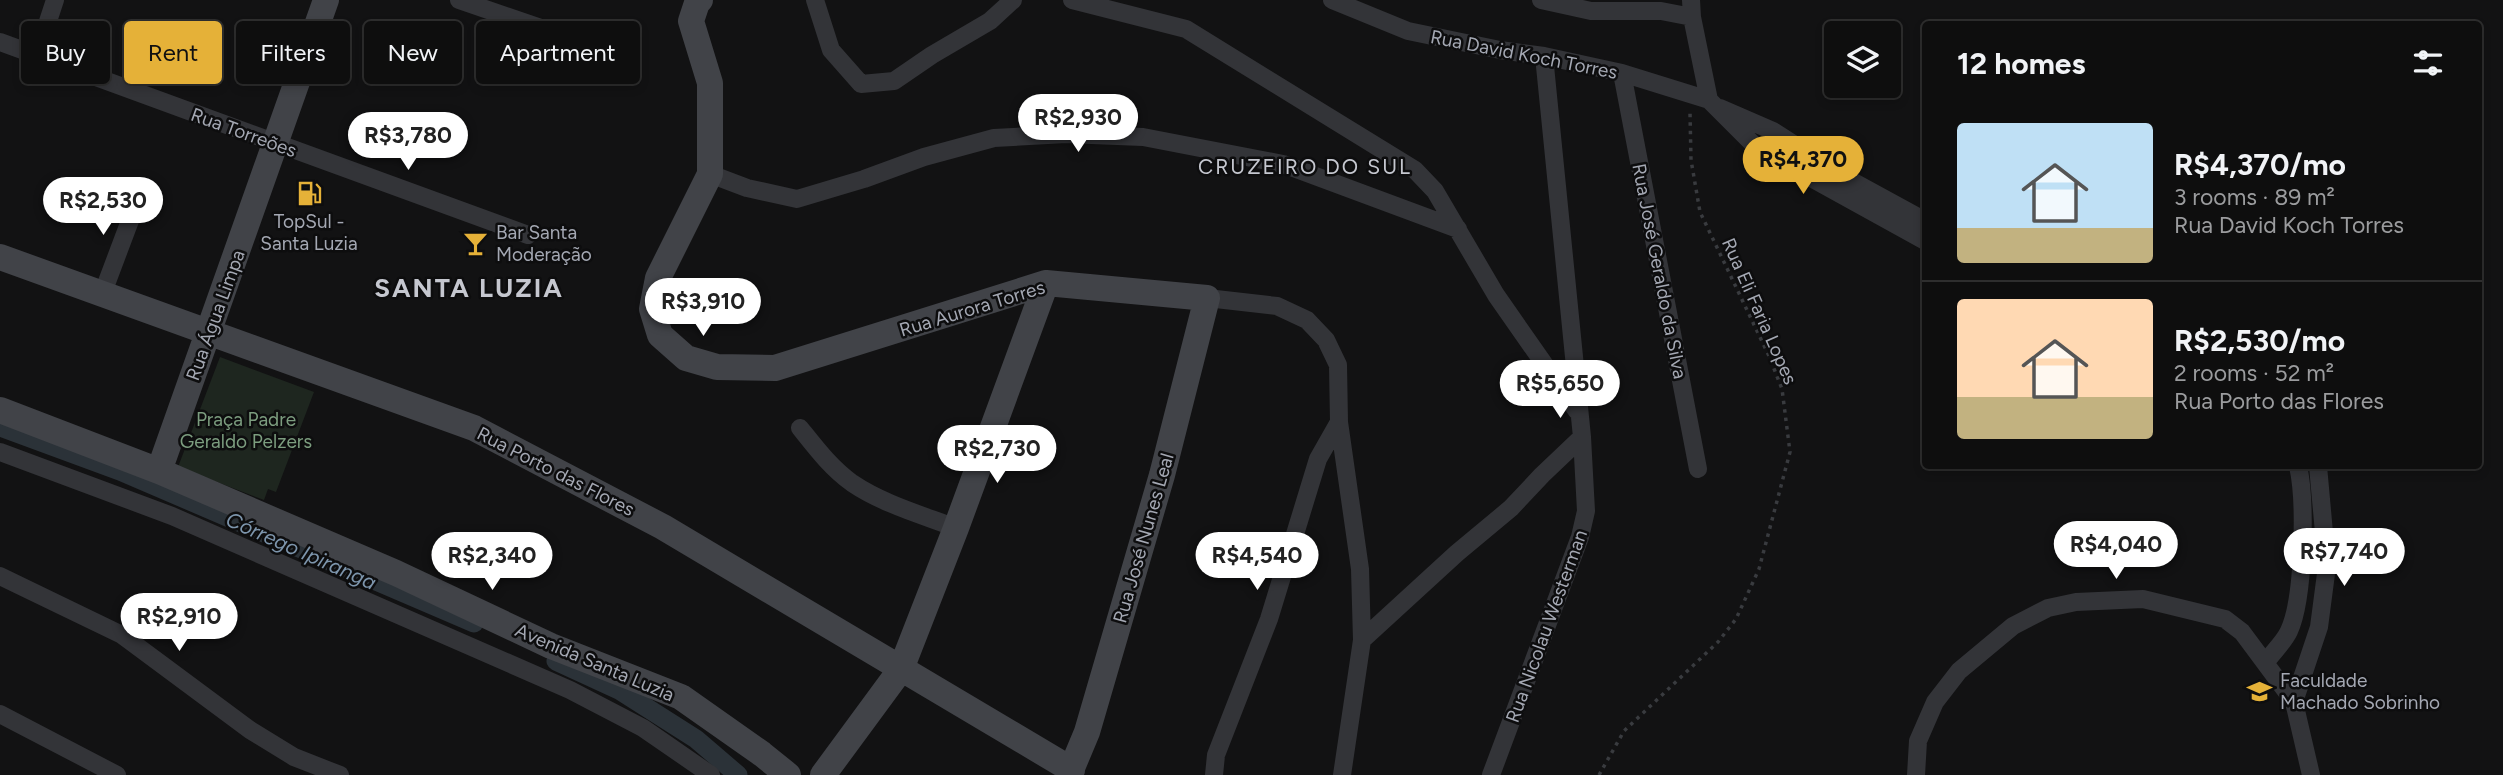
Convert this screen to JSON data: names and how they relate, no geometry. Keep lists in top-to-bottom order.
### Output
{
  "streets": {
    "street": [
      "Rua David Koch Torres",
      "Rua Torreões",
      "Rua José Geraldo da Silva",
      "Rua Aurora Torres",
      "Rua Água Limpa",
      "Rua Porto das Flores",
      "Rua José Nunes Leal",
      "Rua Nicolau Westerman",
      "Avenida Santa Luzia"
    ],
    "path": ["Rua Eli Faria Lopes"]
  },
  "crossings": [
    ["Rua David Koch Torres", "Rua José Geraldo da Silva"],
    ["Rua David Koch Torres", "Rua Eli Faria Lopes"],
    ["Rua David Koch Torres", "Rua Nicolau Westerman"],
    ["Rua Torreões", "Rua Água Limpa"],
    ["Rua Aurora Torres", "Rua José Nunes Leal"],
    ["Rua Água Limpa", "Rua Porto das Flores"],
    ["Rua Água Limpa", "Avenida Santa Luzia"],
    ["Rua Porto das Flores", "Rua José Nunes Leal"]
  ],
  "districts": ["CRUZEIRO DO SUL", "SANTA LUZIA"],
  "water": ["Córrego Ipiranga"],
  "parks": ["Praça Padre Geraldo Pelzers"],
  "places": {
    "fuel station": ["TopSul - Santa Luzia"],
    "bar": ["Bar Santa Moderação"],
    "school or university": ["Faculdade Machado Sobrinho"]
  },
  "page": {
    "chip": [
      "Buy",
      "Rent",
      "Filters",
      "New",
      "Apartment"
    ],
    "heading": "12 homes",
    "price": [
      "R$2,930",
      "R$3,780",
      "R$4,370",
      "R$2,530",
      "R$3,910",
      "R$5,650",
      "R$2,730",
      "R$4,040",
      "R$7,740",
      "R$2,340",
      "R$4,540",
      "R$2,910"
    ],
    "list": [
      {
        "name": "R$4,370/mo",
        "note": "3 rooms · 89 m² · Rua David Koch Torres"
      },
      {
        "name": "R$2,530/mo",
        "note": "2 rooms · 52 m² · Rua Porto das Flores"
      }
    ]
  }
}
